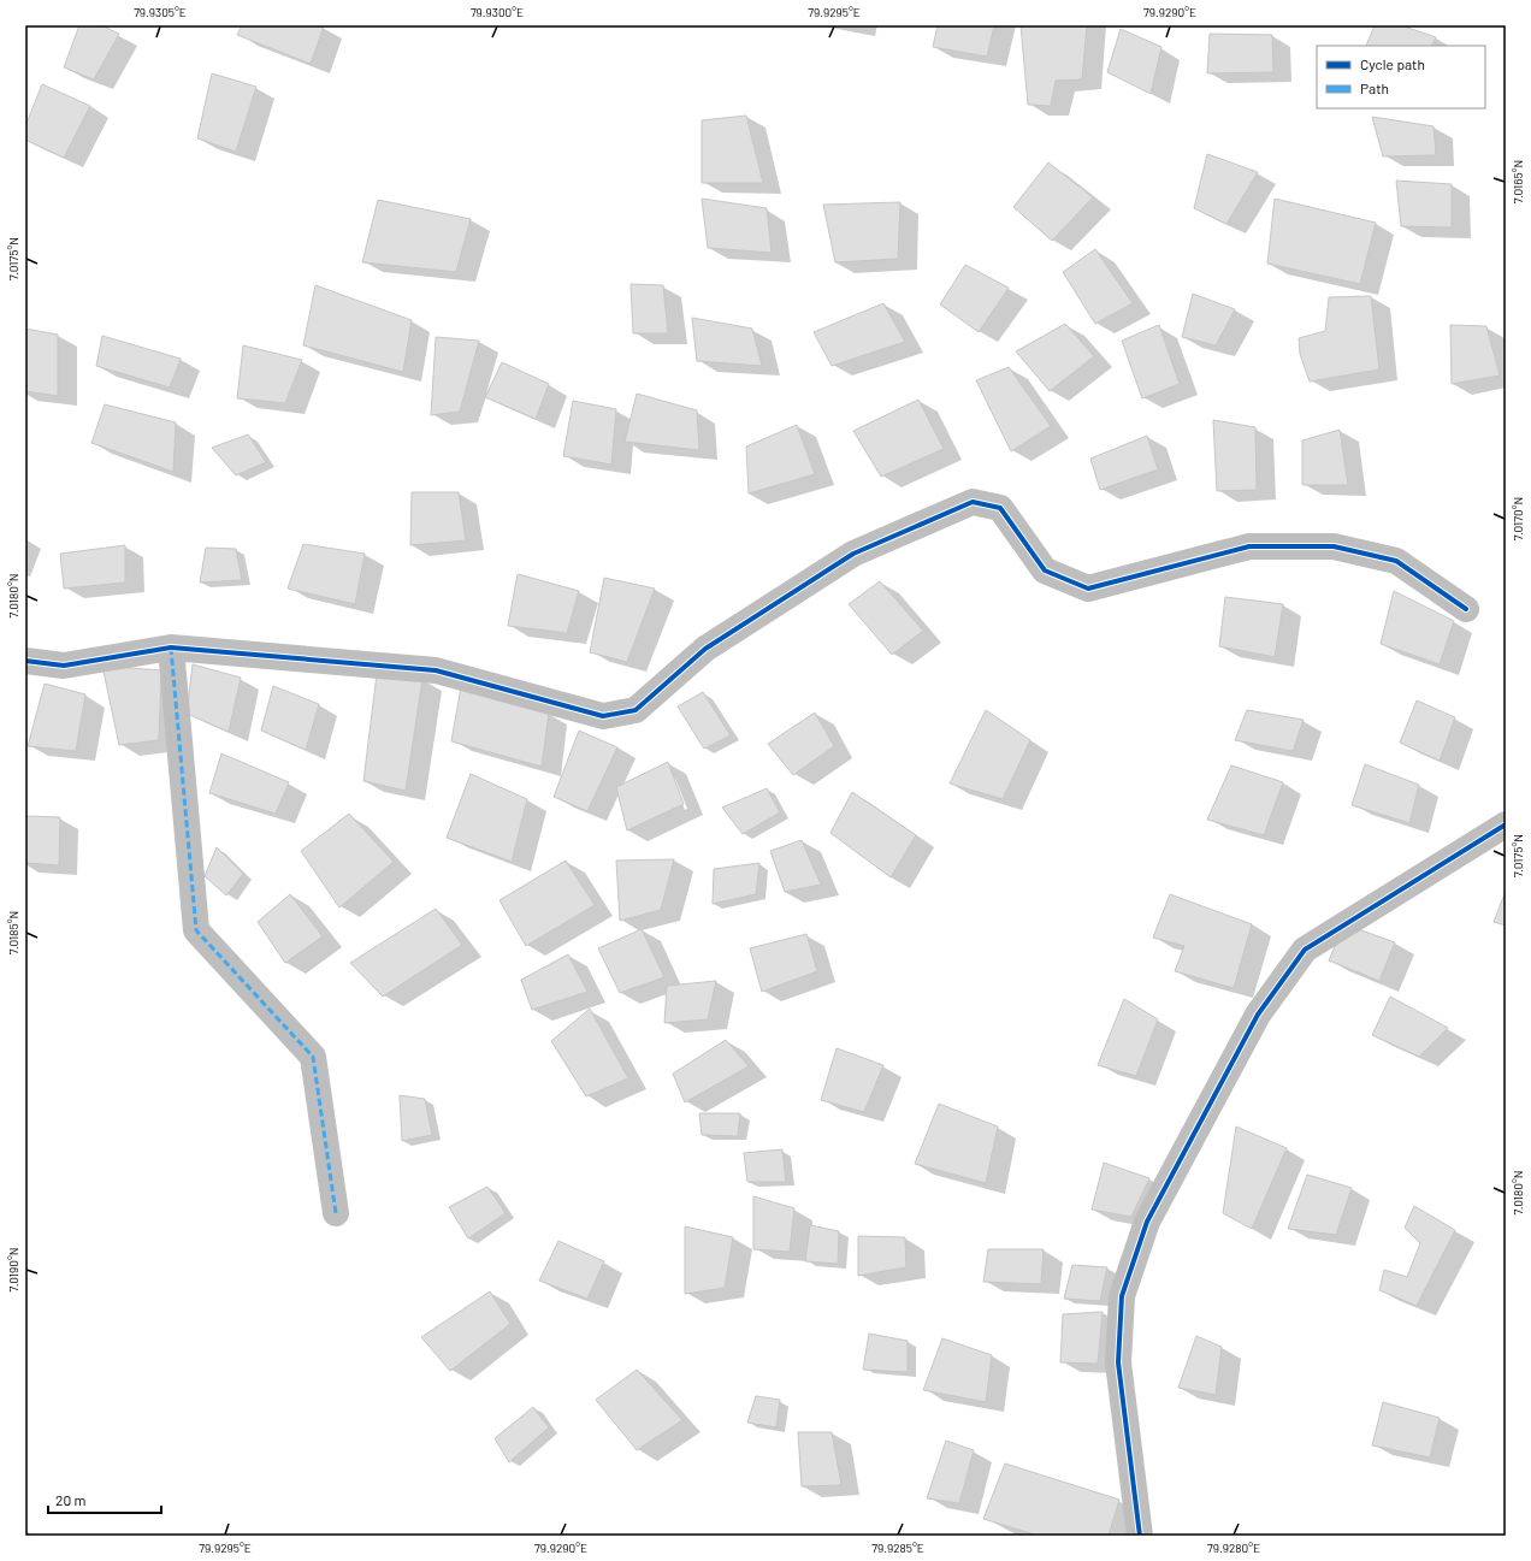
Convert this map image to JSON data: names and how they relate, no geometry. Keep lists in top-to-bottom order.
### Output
{
  "legend": ["Cycle path", "Path"],
  "scale_bar": "20 m",
  "coordinates": [
    "79.9305°E",
    "79.9300°E",
    "79.9295°E",
    "79.9290°E",
    "7.0165°N",
    "7.0175°N",
    "7.0170°N",
    "7.0180°N",
    "7.0185°N",
    "7.0190°N",
    "79.9285°E",
    "79.9280°E"
  ]
}
